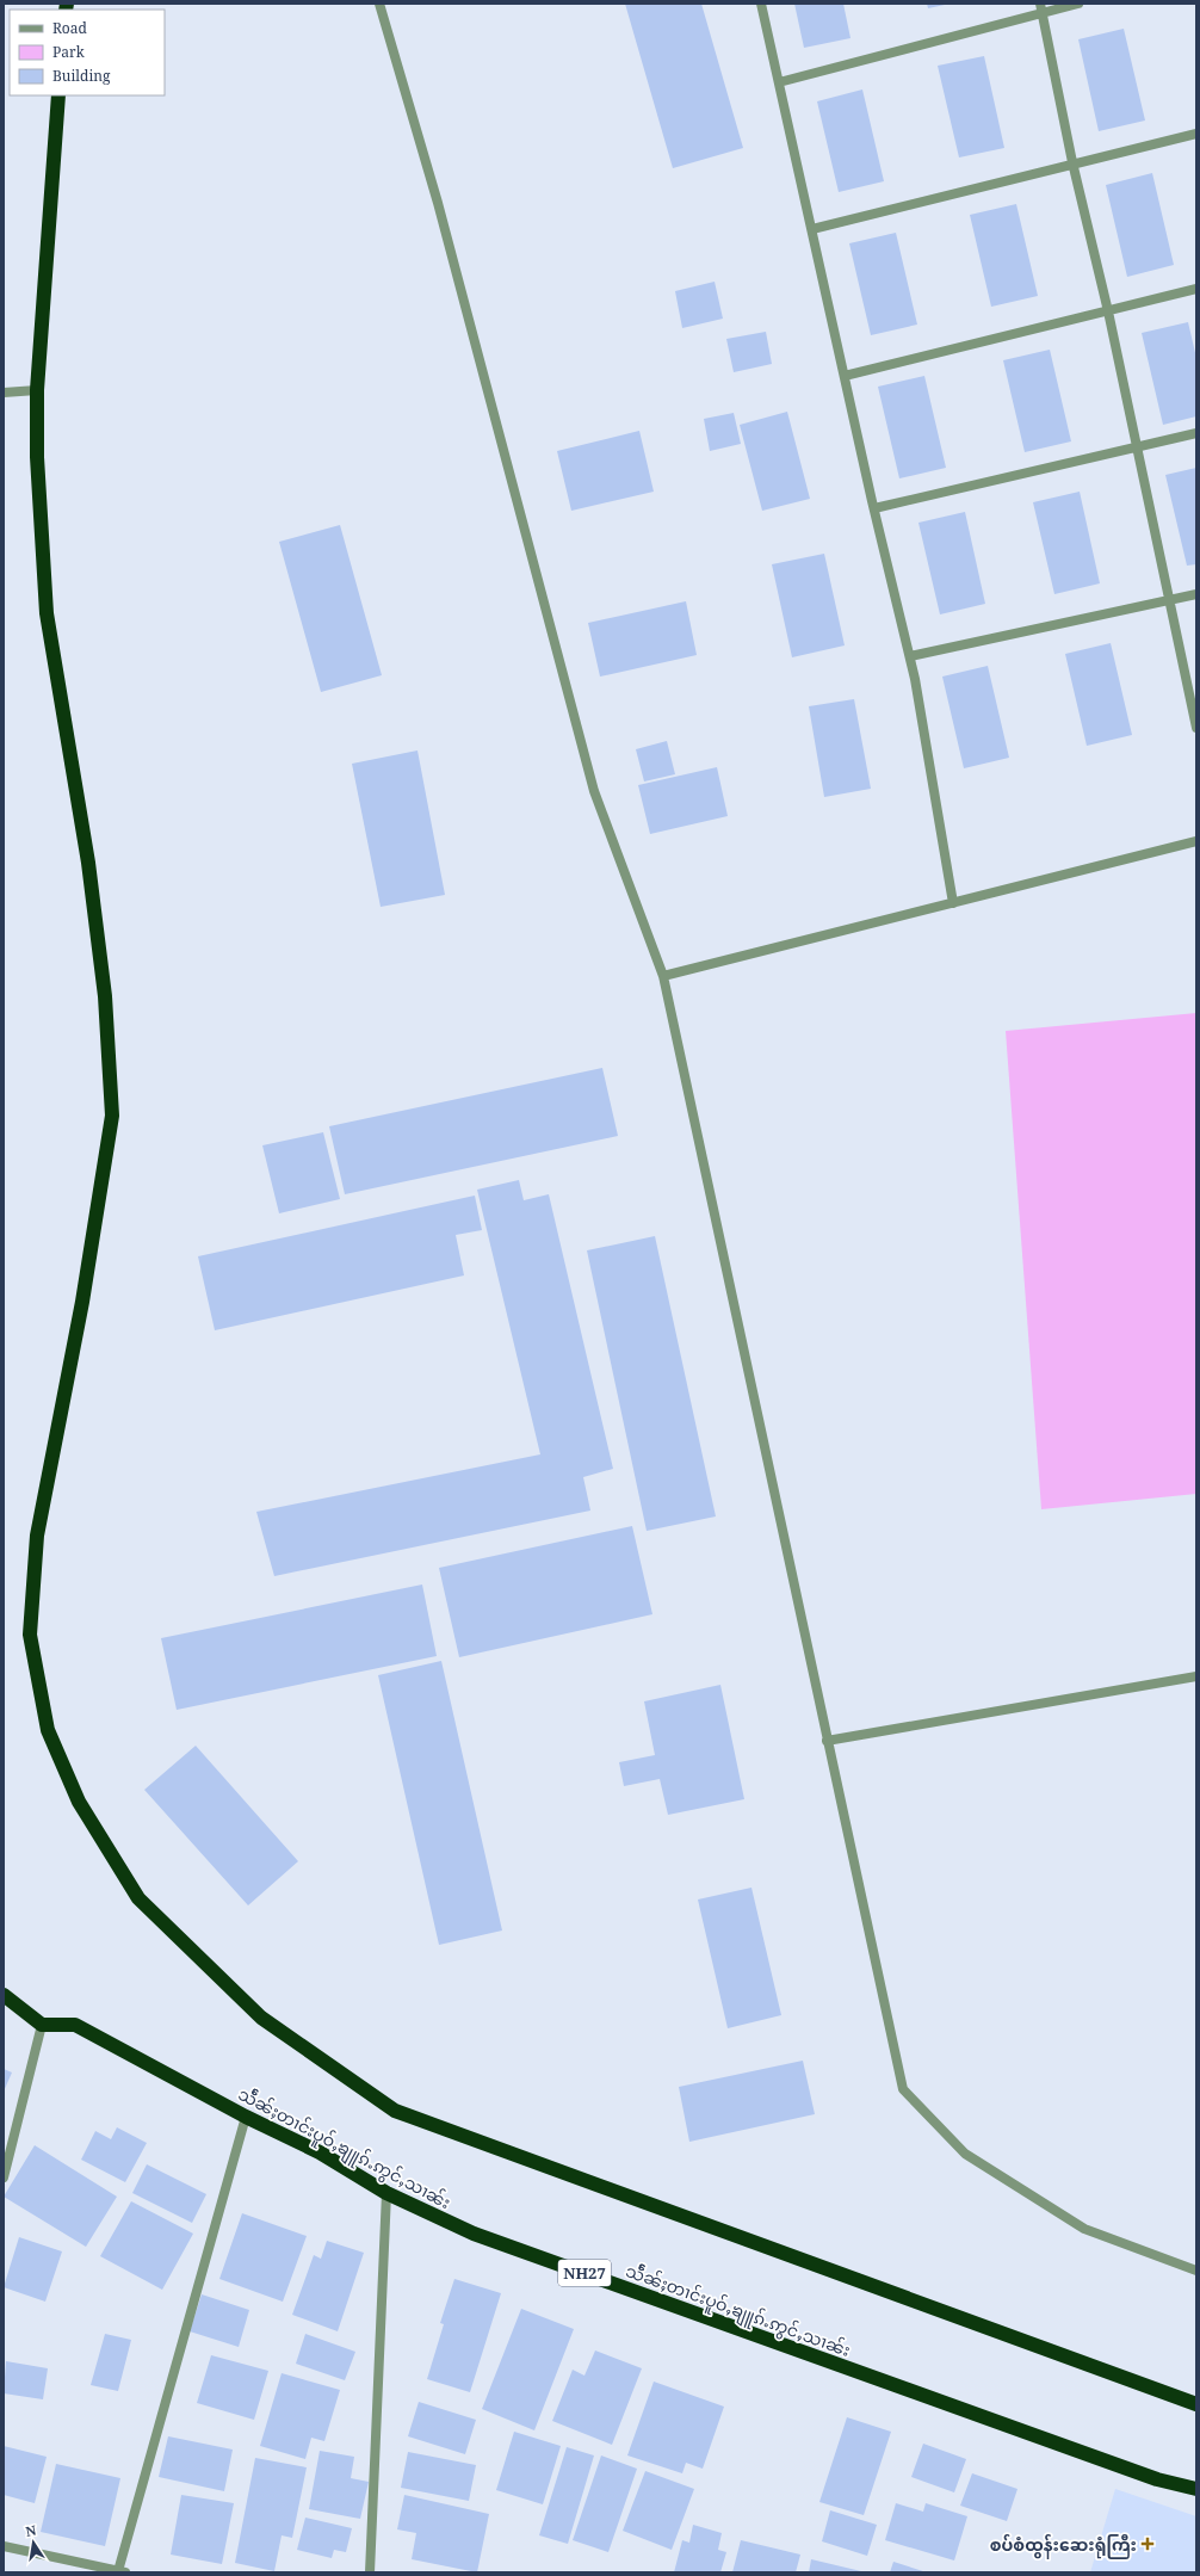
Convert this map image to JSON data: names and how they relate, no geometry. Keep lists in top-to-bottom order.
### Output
{
  "streets": {
    "highway": ["သဵႅၼ်ႈတၢင်းပူဝ်ႇၶျူၵ်ႉဢွင်ႇသၢၼ်း", "NH27"]
  },
  "places": {
    "health": ["စပ်စံထွန်းဆေးရုံကြီး"]
  },
  "legend": ["Road", "Park", "Building"],
  "north": "top"
}
